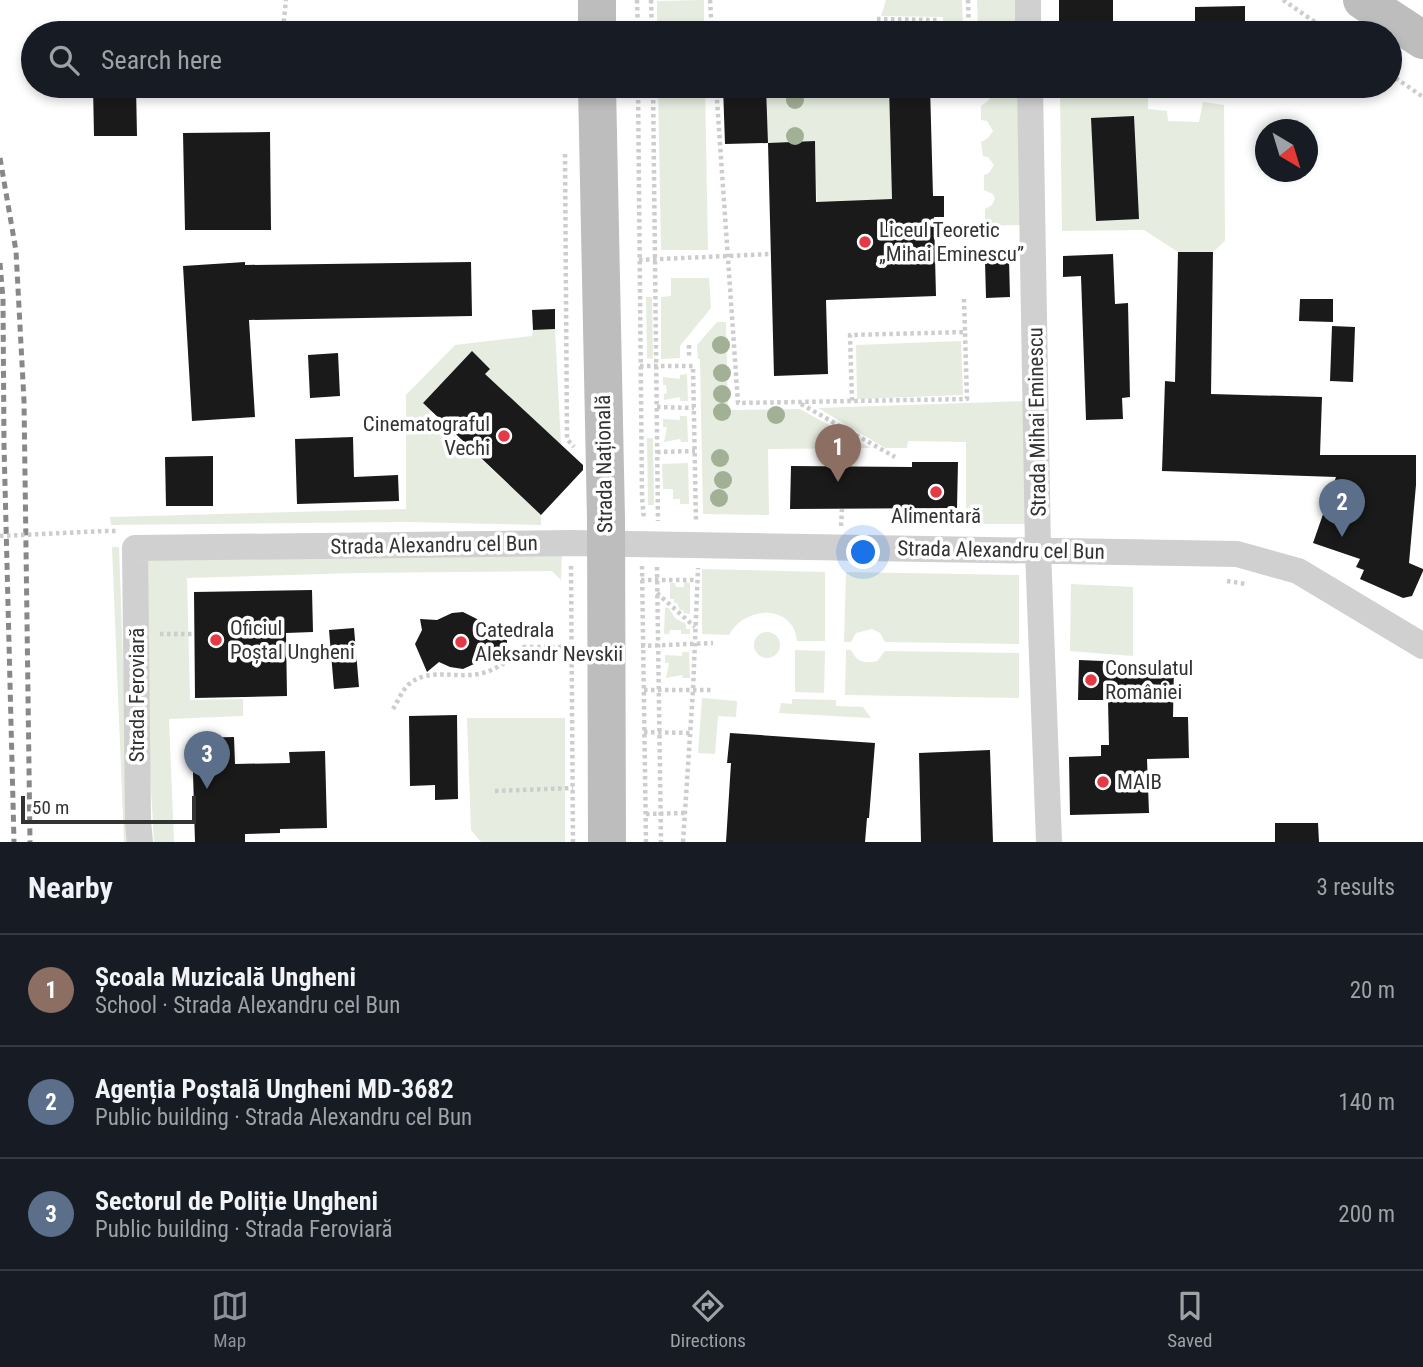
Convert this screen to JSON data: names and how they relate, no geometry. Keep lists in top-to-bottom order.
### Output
{
  "streets": {
    "street": [
      "Strada Mihai Eminescu",
      "Strada Națională",
      "Strada Alexandru cel Bun",
      "Strada Feroviară"
    ]
  },
  "crossings": [
    ["Strada Mihai Eminescu", "Strada Alexandru cel Bun"],
    ["Strada Națională", "Strada Alexandru cel Bun"],
    ["Strada Alexandru cel Bun", "Strada Feroviară"]
  ],
  "places": [
    "Liceul Teoretic „Mihai Eminescu”",
    "Cinematograful Vechi",
    "Alimentară",
    "Oficiul Poștal Ungheni",
    "Catedrala Aleksandr Nevskii",
    "Consulatul României",
    "MAIB"
  ],
  "scale_bar": "50 m",
  "north": "bottom right",
  "page": {
    "search": "Search here",
    "pins": ["1", "2", "3"],
    "scale": "50 m",
    "heading": ["Nearby", "3 results"],
    "list": [
      {
        "mark": "1",
        "name": "Școala Muzicală Ungheni",
        "note": "School · Strada Alexandru cel Bun",
        "value": "20 m"
      },
      {
        "mark": "2",
        "name": "Agenția Poștală Ungheni MD-3682",
        "note": "Public building · Strada Alexandru cel Bun",
        "value": "140 m"
      },
      {
        "mark": "3",
        "name": "Sectorul de Poliție Ungheni",
        "note": "Public building · Strada Feroviară",
        "value": "200 m"
      }
    ],
    "nav": ["Map", "Directions", "Saved"]
  }
}
